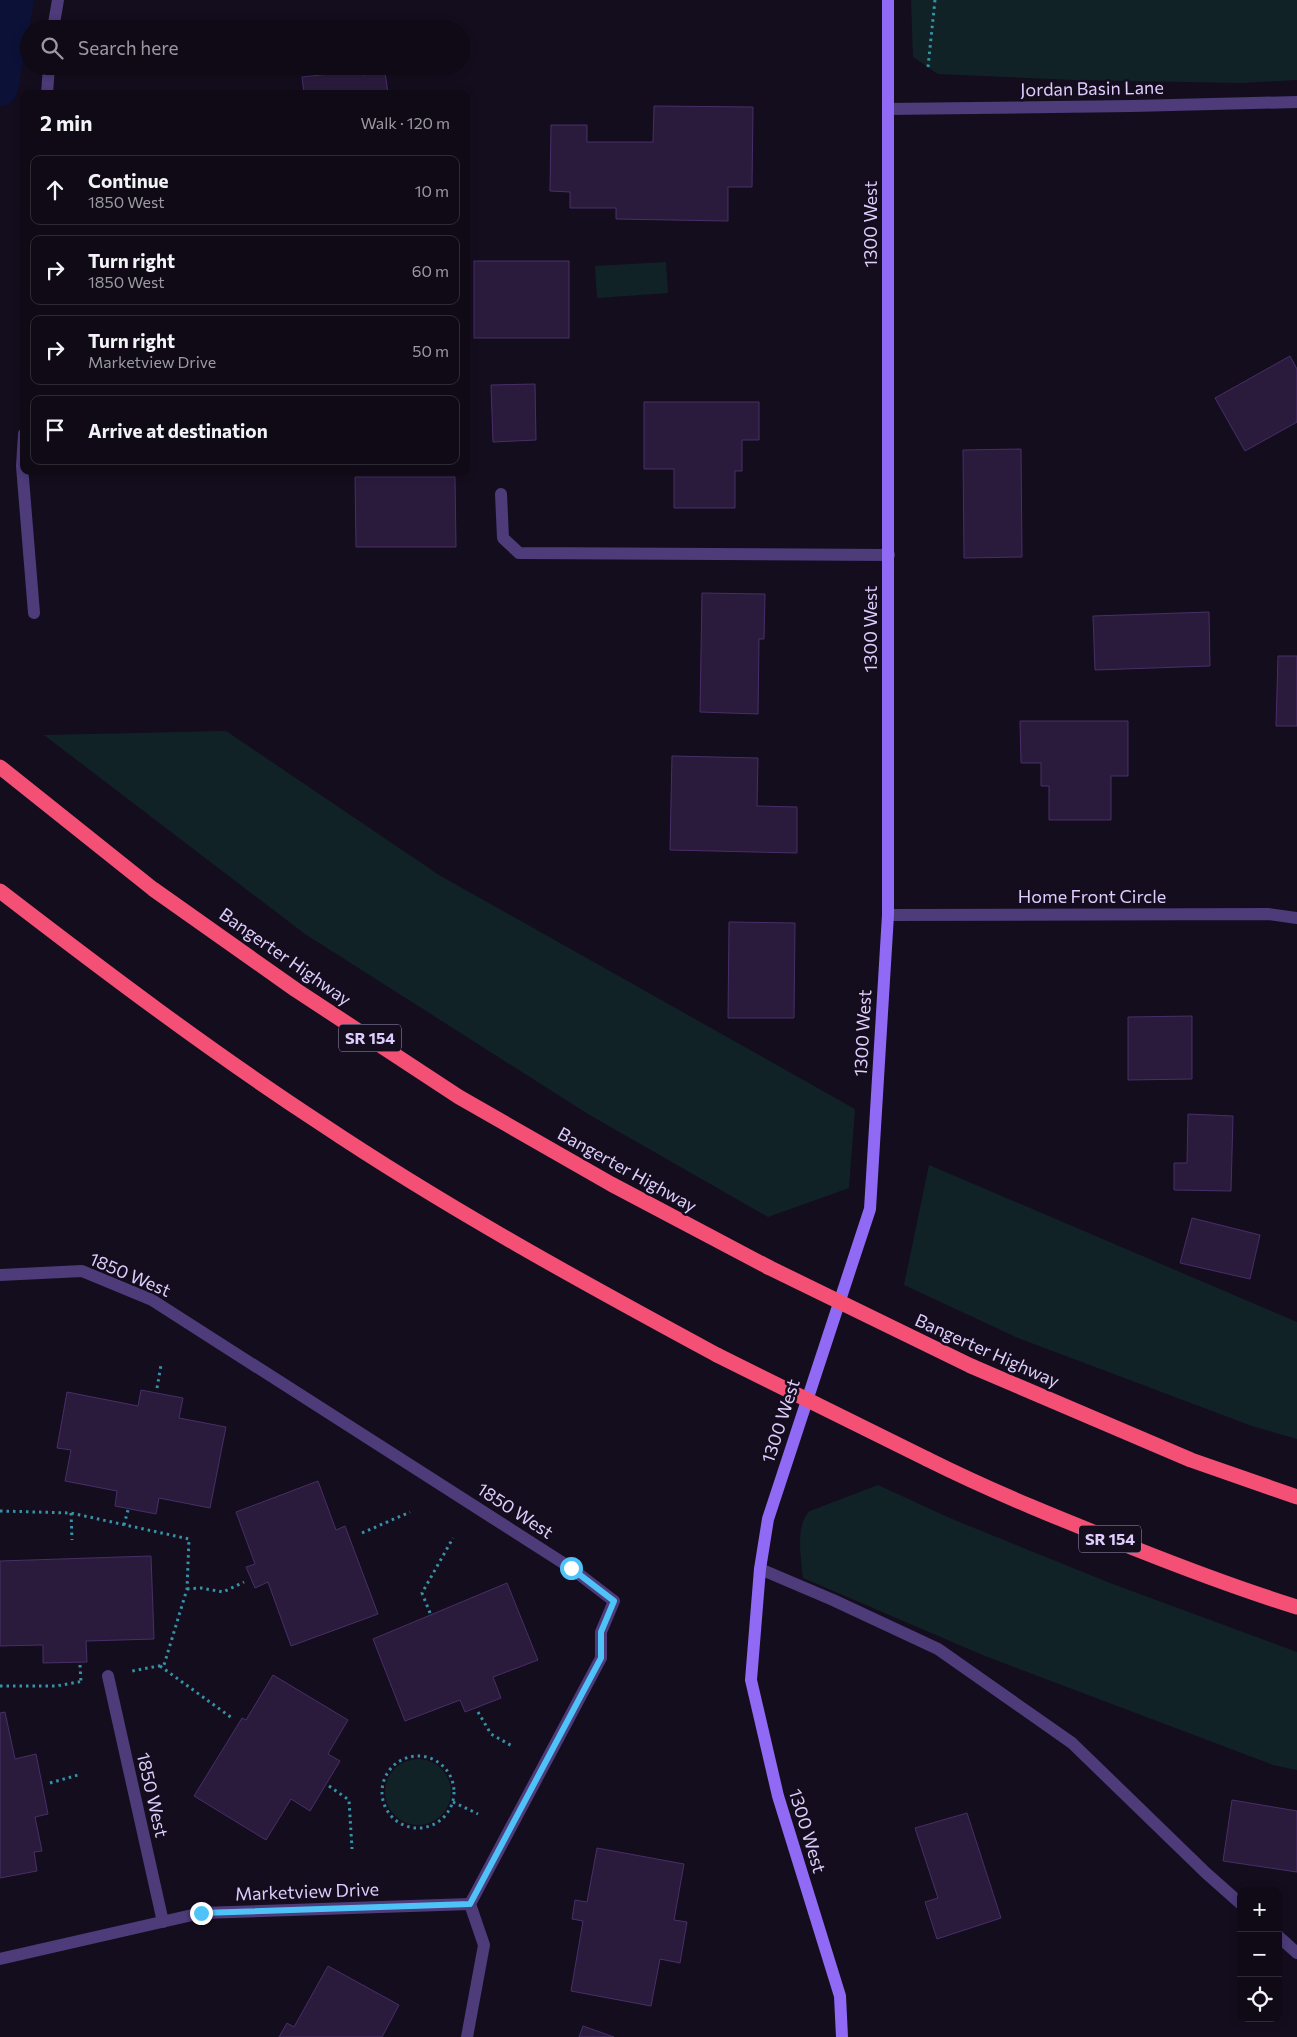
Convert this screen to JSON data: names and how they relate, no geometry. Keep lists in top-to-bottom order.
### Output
{
  "streets": {
    "highway": ["Bangerter Highway", "SR 154"],
    "street": [
      "Jordan Basin Lane",
      "1300 West",
      "Home Front Circle",
      "1850 West",
      "Marketview Drive"
    ]
  },
  "crossings": [
    ["Jordan Basin Lane", "1300 West"],
    ["1300 West", "Home Front Circle"],
    ["1850 West", "Marketview Drive"]
  ],
  "page": {
    "search": "Search here",
    "heading": ["2 min", "Walk · 120 m"],
    "list": [
      ["Continue", "1850 West", "10 m"],
      ["Turn right", "1850 West", "60 m"],
      ["Turn right", "Marketview Drive", "50 m"],
      "Arrive at destination"
    ],
    "map_buttons": ["+", "−"]
  }
}
